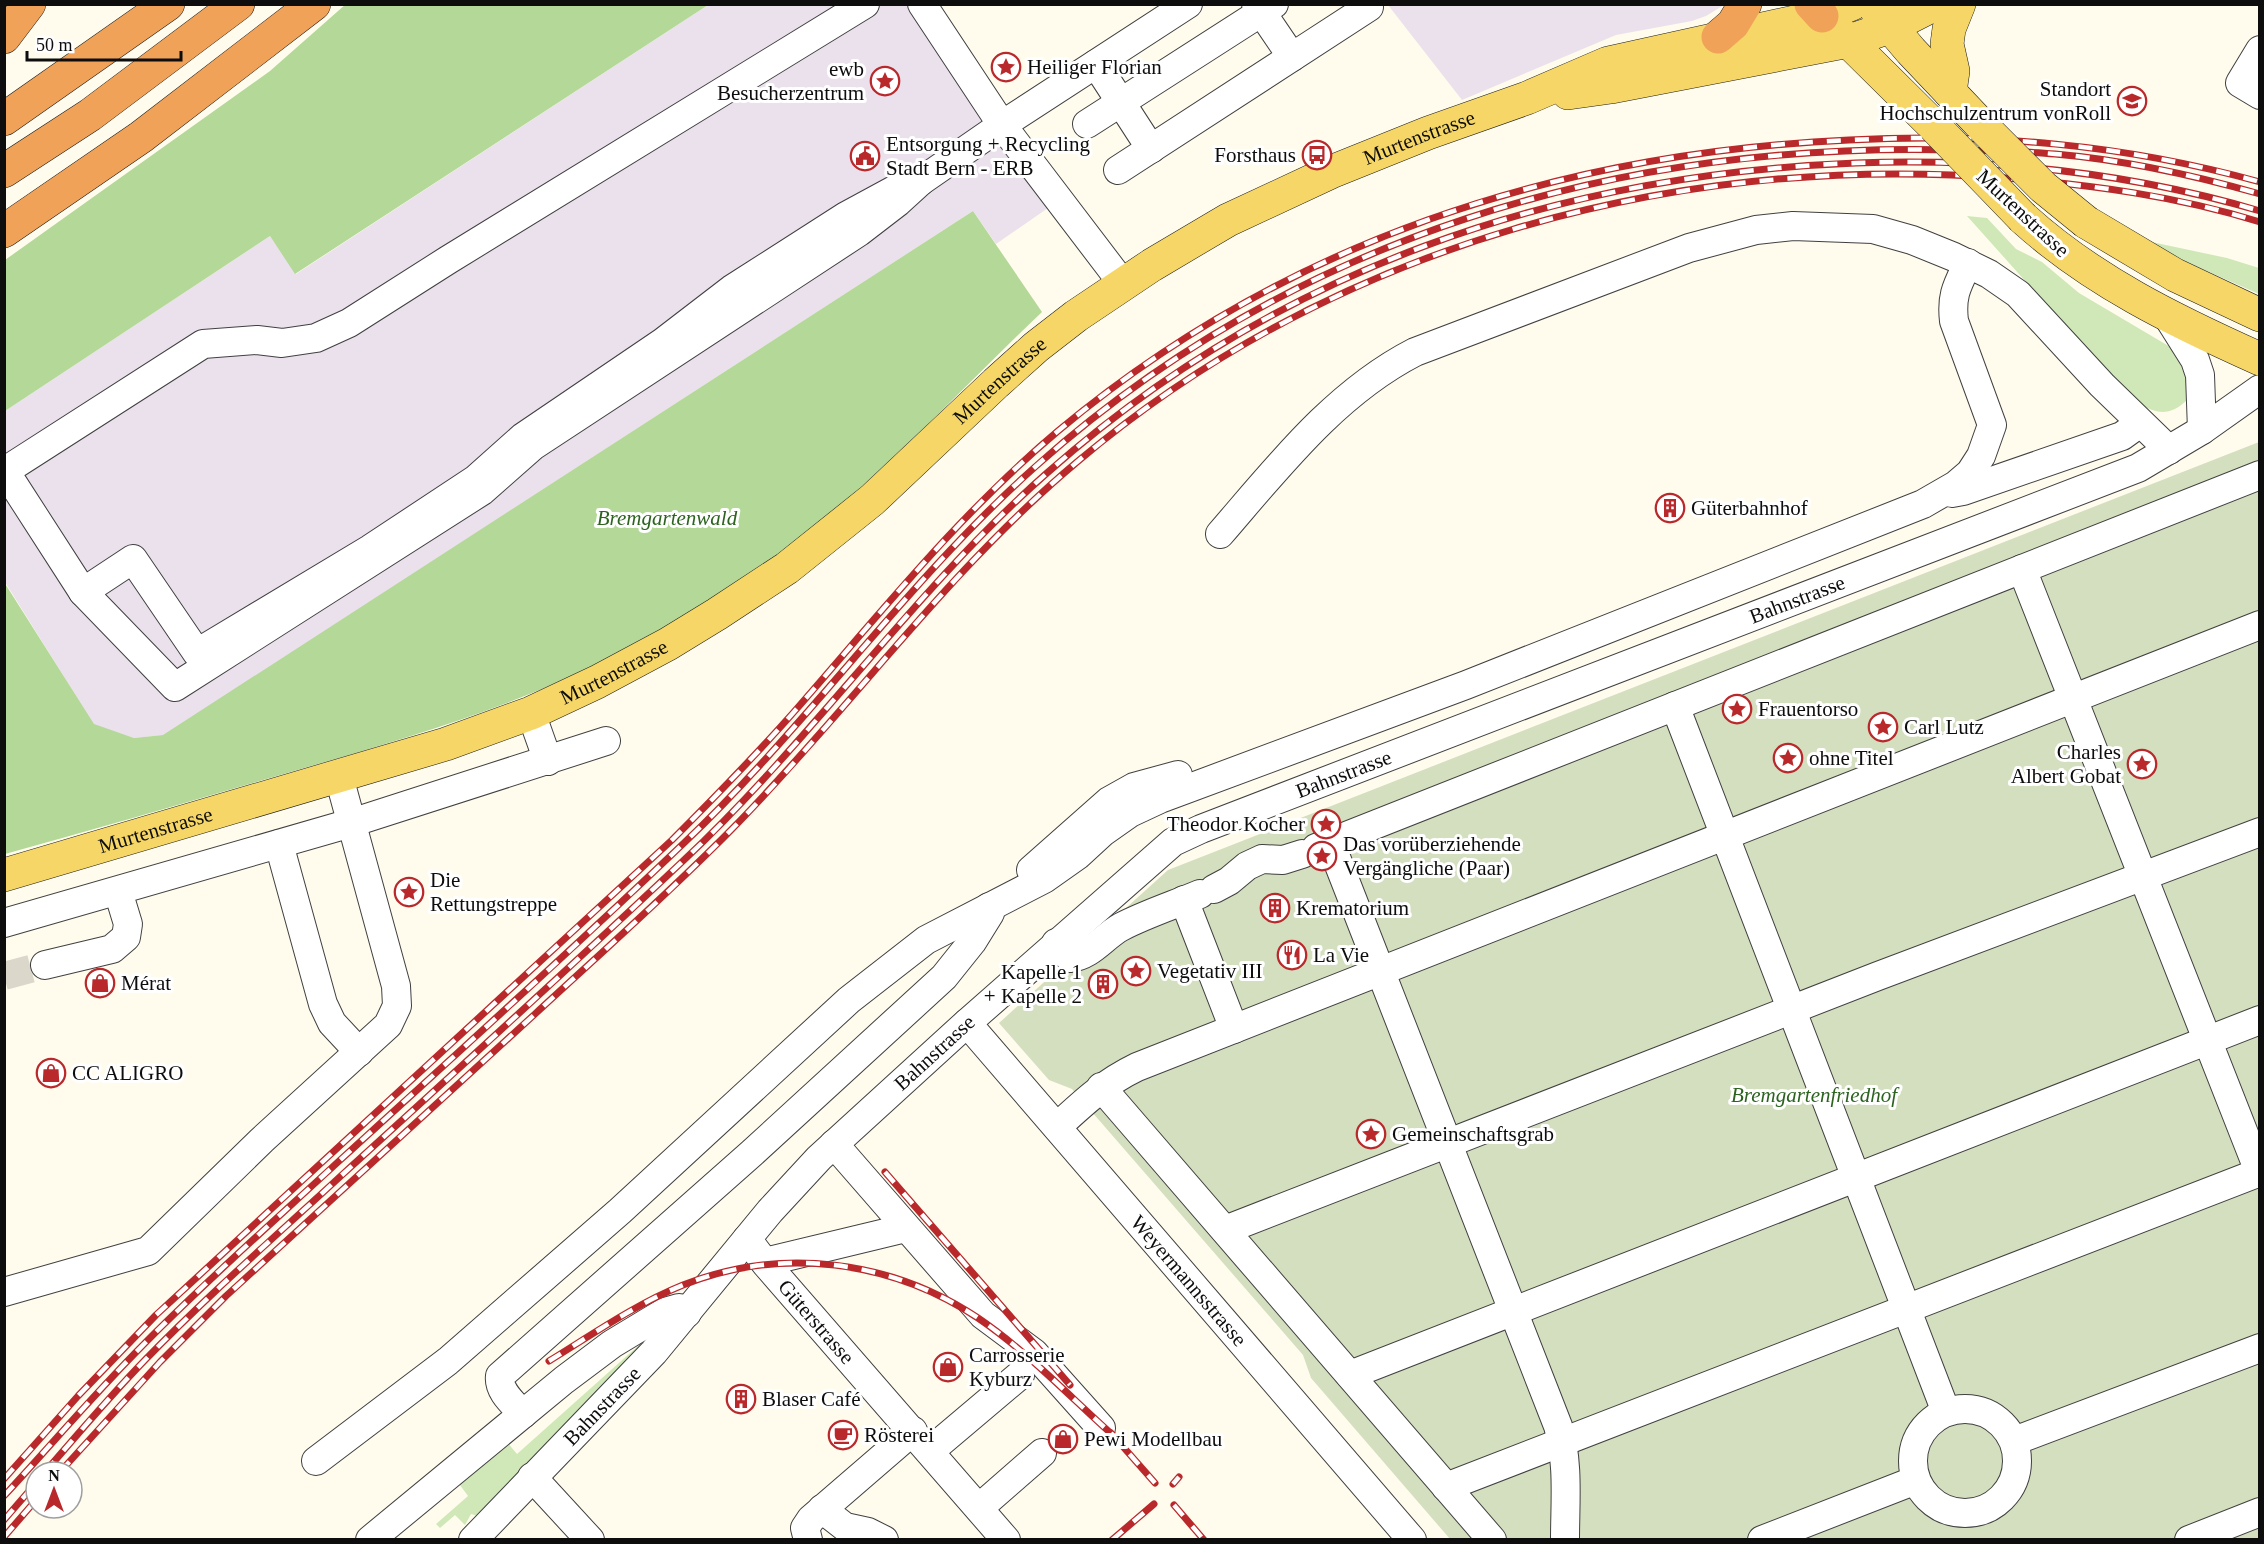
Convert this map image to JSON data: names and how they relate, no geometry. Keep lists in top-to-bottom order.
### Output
{
  "streets": {
    "main road": ["Murtenstrasse"],
    "street": ["Bahnstrasse", "Weyermannsstrasse", "Güterstrasse"]
  },
  "crossings": [
    ["Bahnstrasse", "Weyermannsstrasse"],
    ["Bahnstrasse", "Güterstrasse"]
  ],
  "parks": ["Bremgartenwald", "Bremgartenfriedhof"],
  "places": {
    "place": [
      "Heiliger Florian",
      "ewb Besucherzentrum",
      "Frauentorso",
      "Carl Lutz",
      "ohne Titel",
      "Charles Albert Gobat",
      "Theodor Kocher",
      "Das vorüberziehende Vergängliche (Paar)",
      "Die Rettungstreppe",
      "Vegetativ III",
      "Gemeinschaftsgrab"
    ],
    "school or university": ["Standort Hochschulzentrum vonRoll"],
    "bus stop": ["Forsthaus"],
    "public building": ["Entsorgung + Recycling Stadt Bern - ERB"],
    "building": [
      "Güterbahnhof",
      "Krematorium",
      "Kapelle 1 + Kapelle 2",
      "Blaser Café"
    ],
    "restaurant": ["La Vie"],
    "shop": [
      "Mérat",
      "CC ALIGRO",
      "Carrosserie Kyburz",
      "Pewi Modellbau"
    ],
    "cafe": ["Rösterei"]
  },
  "scale_bar": "50 m",
  "north": "top"
}
